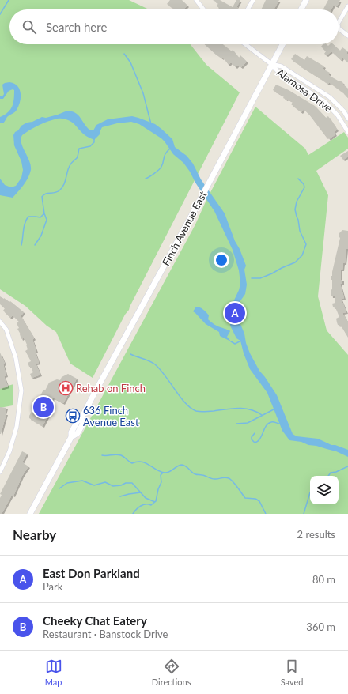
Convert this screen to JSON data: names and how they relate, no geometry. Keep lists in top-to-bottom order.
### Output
{
  "streets": {
    "main road": ["Finch Avenue East"],
    "street": ["Alamosa Drive"]
  },
  "crossings": [
    ["Alamosa Drive", "Finch Avenue East"]
  ],
  "places": {
    "hospital": ["Rehab on Finch"],
    "bus stop": ["636 Finch Avenue East"]
  },
  "page": {
    "search": "Search here",
    "pins": ["A", "B"],
    "heading": ["Nearby", "2 results"],
    "list": [
      {
        "mark": "A",
        "name": "East Don Parkland",
        "note": "Park",
        "value": "80 m"
      },
      {
        "mark": "B",
        "name": "Cheeky Chat Eatery",
        "note": "Restaurant · Banstock Drive",
        "value": "360 m"
      }
    ],
    "nav": ["Map", "Directions", "Saved"]
  }
}
